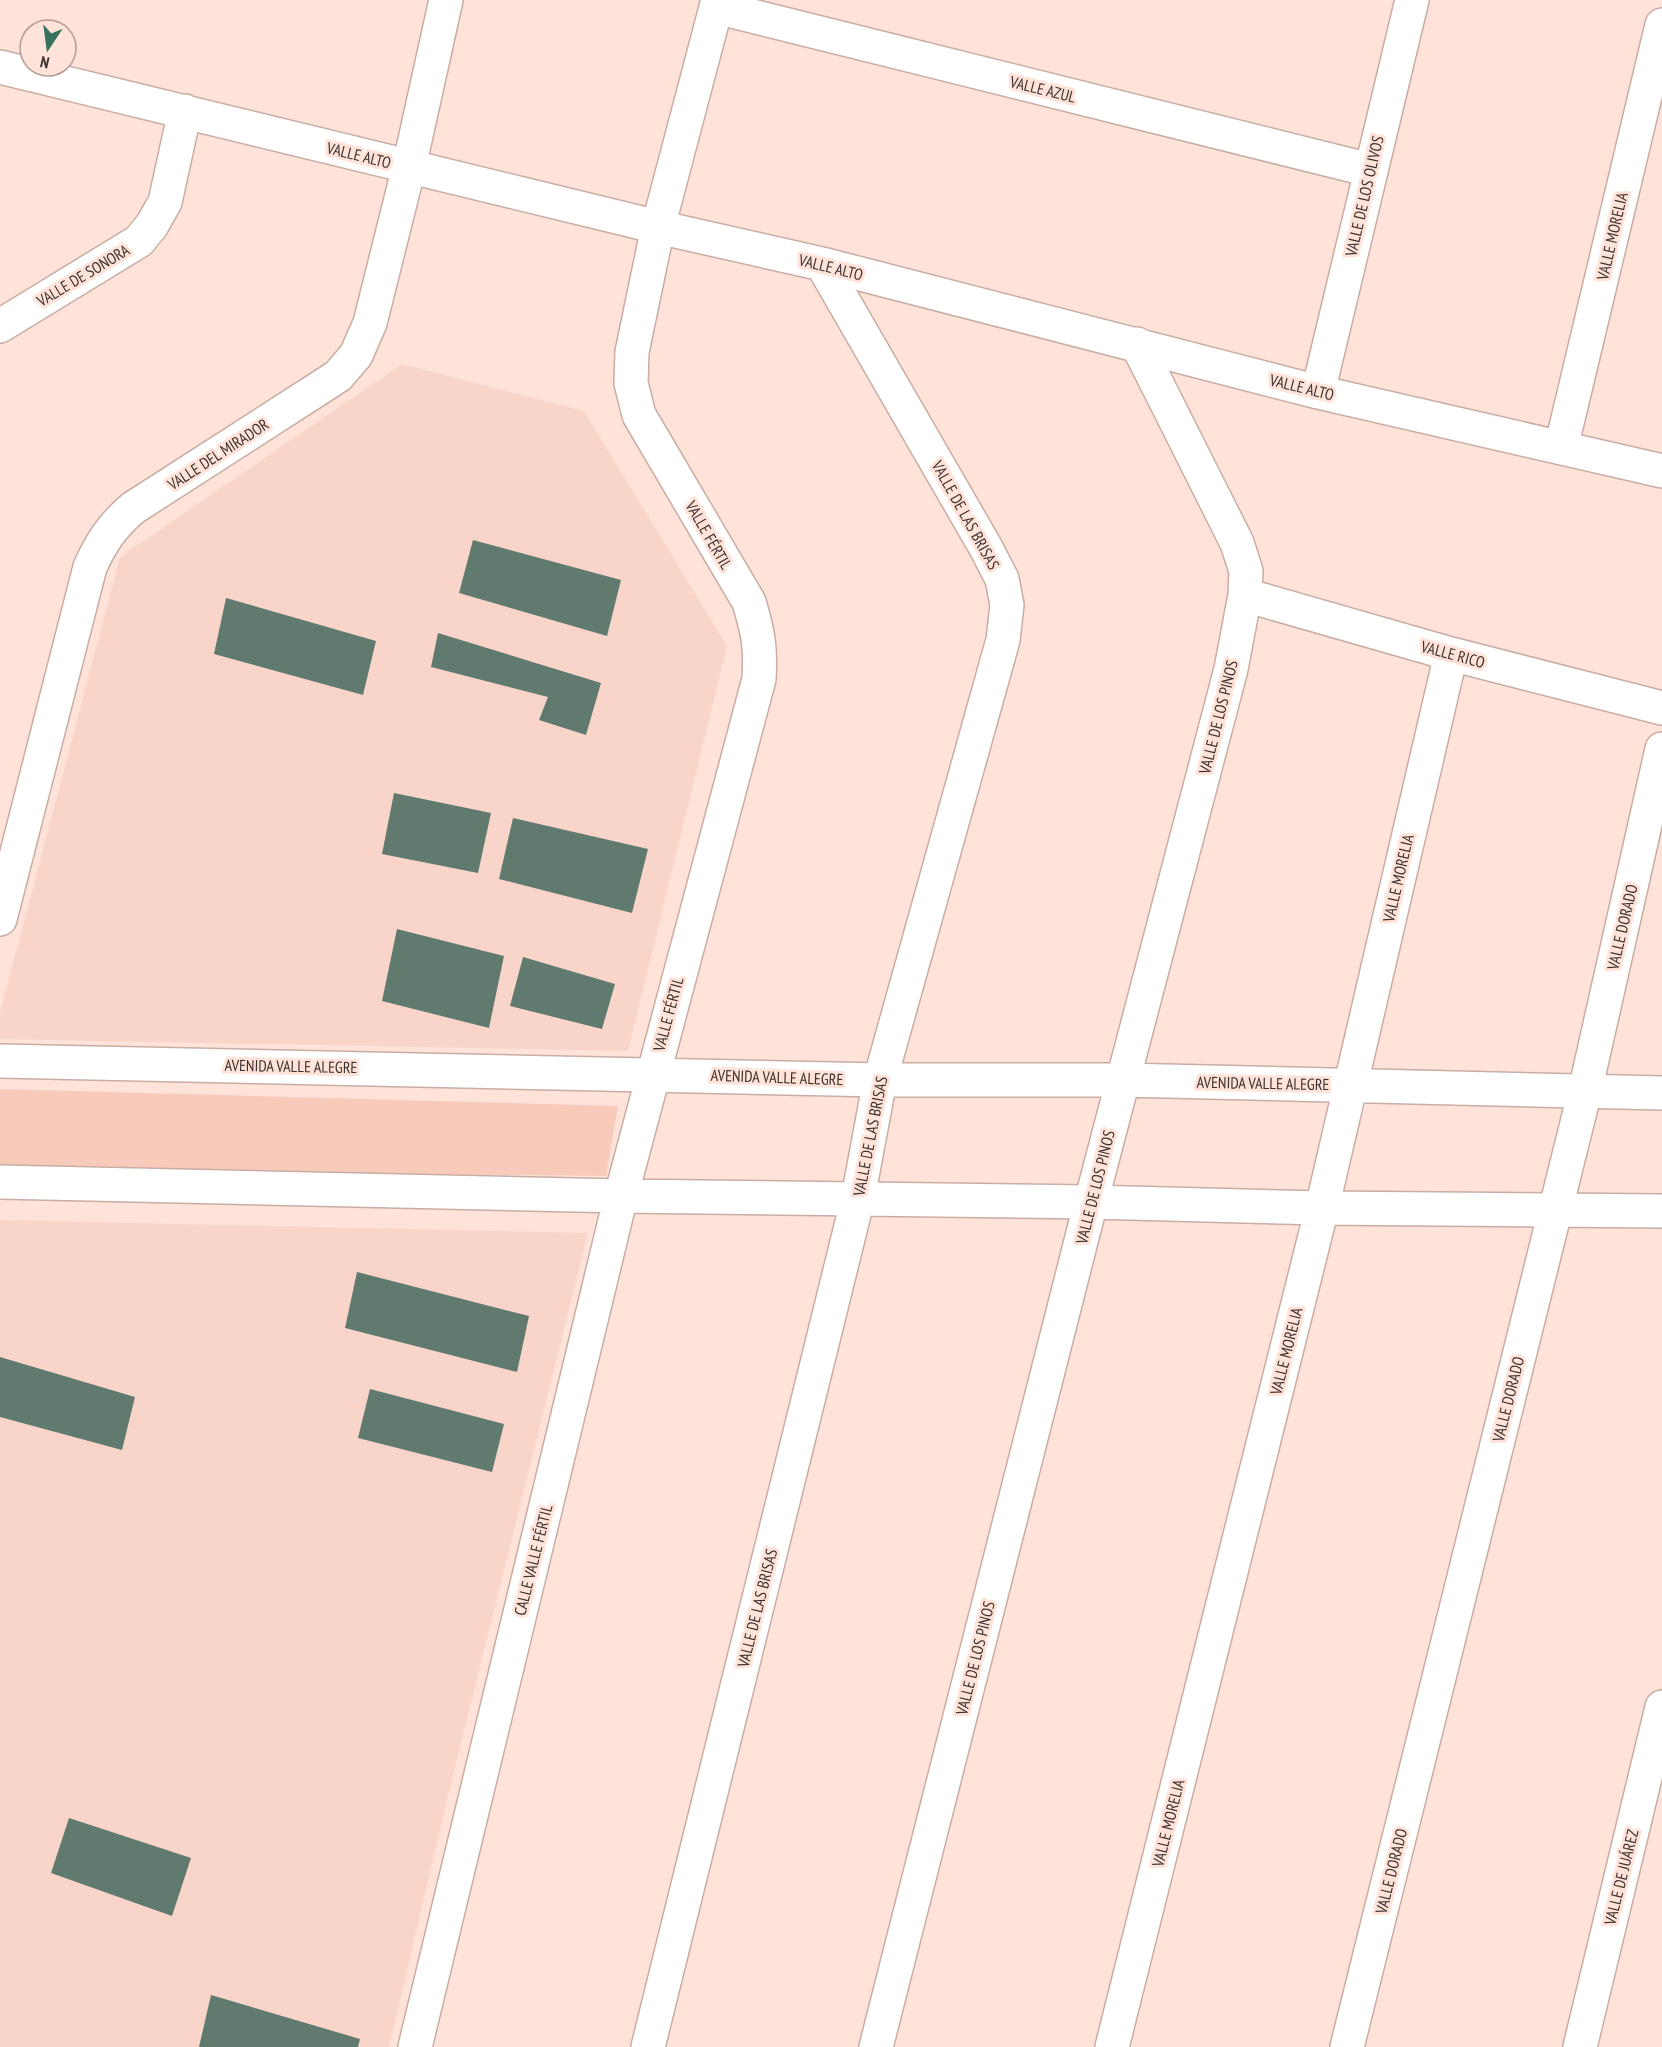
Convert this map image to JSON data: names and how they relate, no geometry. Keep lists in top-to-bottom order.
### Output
{
  "streets": {
    "street": [
      "VALLE AZUL",
      "VALLE ALTO",
      "VALLE DE LOS OLIVOS",
      "VALLE MORELIA",
      "VALLE DE SONORA",
      "VALLE DEL MIRADOR",
      "VALLE DE LAS BRISAS",
      "VALLE FÉRTIL",
      "VALLE RICO",
      "VALLE DE LOS PINOS",
      "VALLE DORADO",
      "AVENIDA VALLE ALEGRE",
      "CALLE VALLE FÉRTIL",
      "VALLE DE JUÁREZ"
    ]
  },
  "crossings": [
    ["VALLE AZUL", "VALLE DE LOS OLIVOS"],
    ["VALLE AZUL", "VALLE FÉRTIL"],
    ["VALLE ALTO", "VALLE DE LOS OLIVOS"],
    ["VALLE ALTO", "VALLE MORELIA"],
    ["VALLE ALTO", "VALLE DE SONORA"],
    ["VALLE ALTO", "VALLE DEL MIRADOR"],
    ["VALLE ALTO", "VALLE DE LAS BRISAS"],
    ["VALLE ALTO", "VALLE FÉRTIL"],
    ["VALLE ALTO", "VALLE DE LOS PINOS"],
    ["VALLE MORELIA", "VALLE RICO"],
    ["VALLE MORELIA", "AVENIDA VALLE ALEGRE"],
    ["VALLE DE LAS BRISAS", "AVENIDA VALLE ALEGRE"],
    ["VALLE FÉRTIL", "AVENIDA VALLE ALEGRE"],
    ["VALLE FÉRTIL", "CALLE VALLE FÉRTIL"],
    ["VALLE RICO", "VALLE DE LOS PINOS"],
    ["VALLE DE LOS PINOS", "AVENIDA VALLE ALEGRE"],
    ["VALLE DORADO", "AVENIDA VALLE ALEGRE"],
    ["AVENIDA VALLE ALEGRE", "CALLE VALLE FÉRTIL"]
  ],
  "north": "bottom"
}
